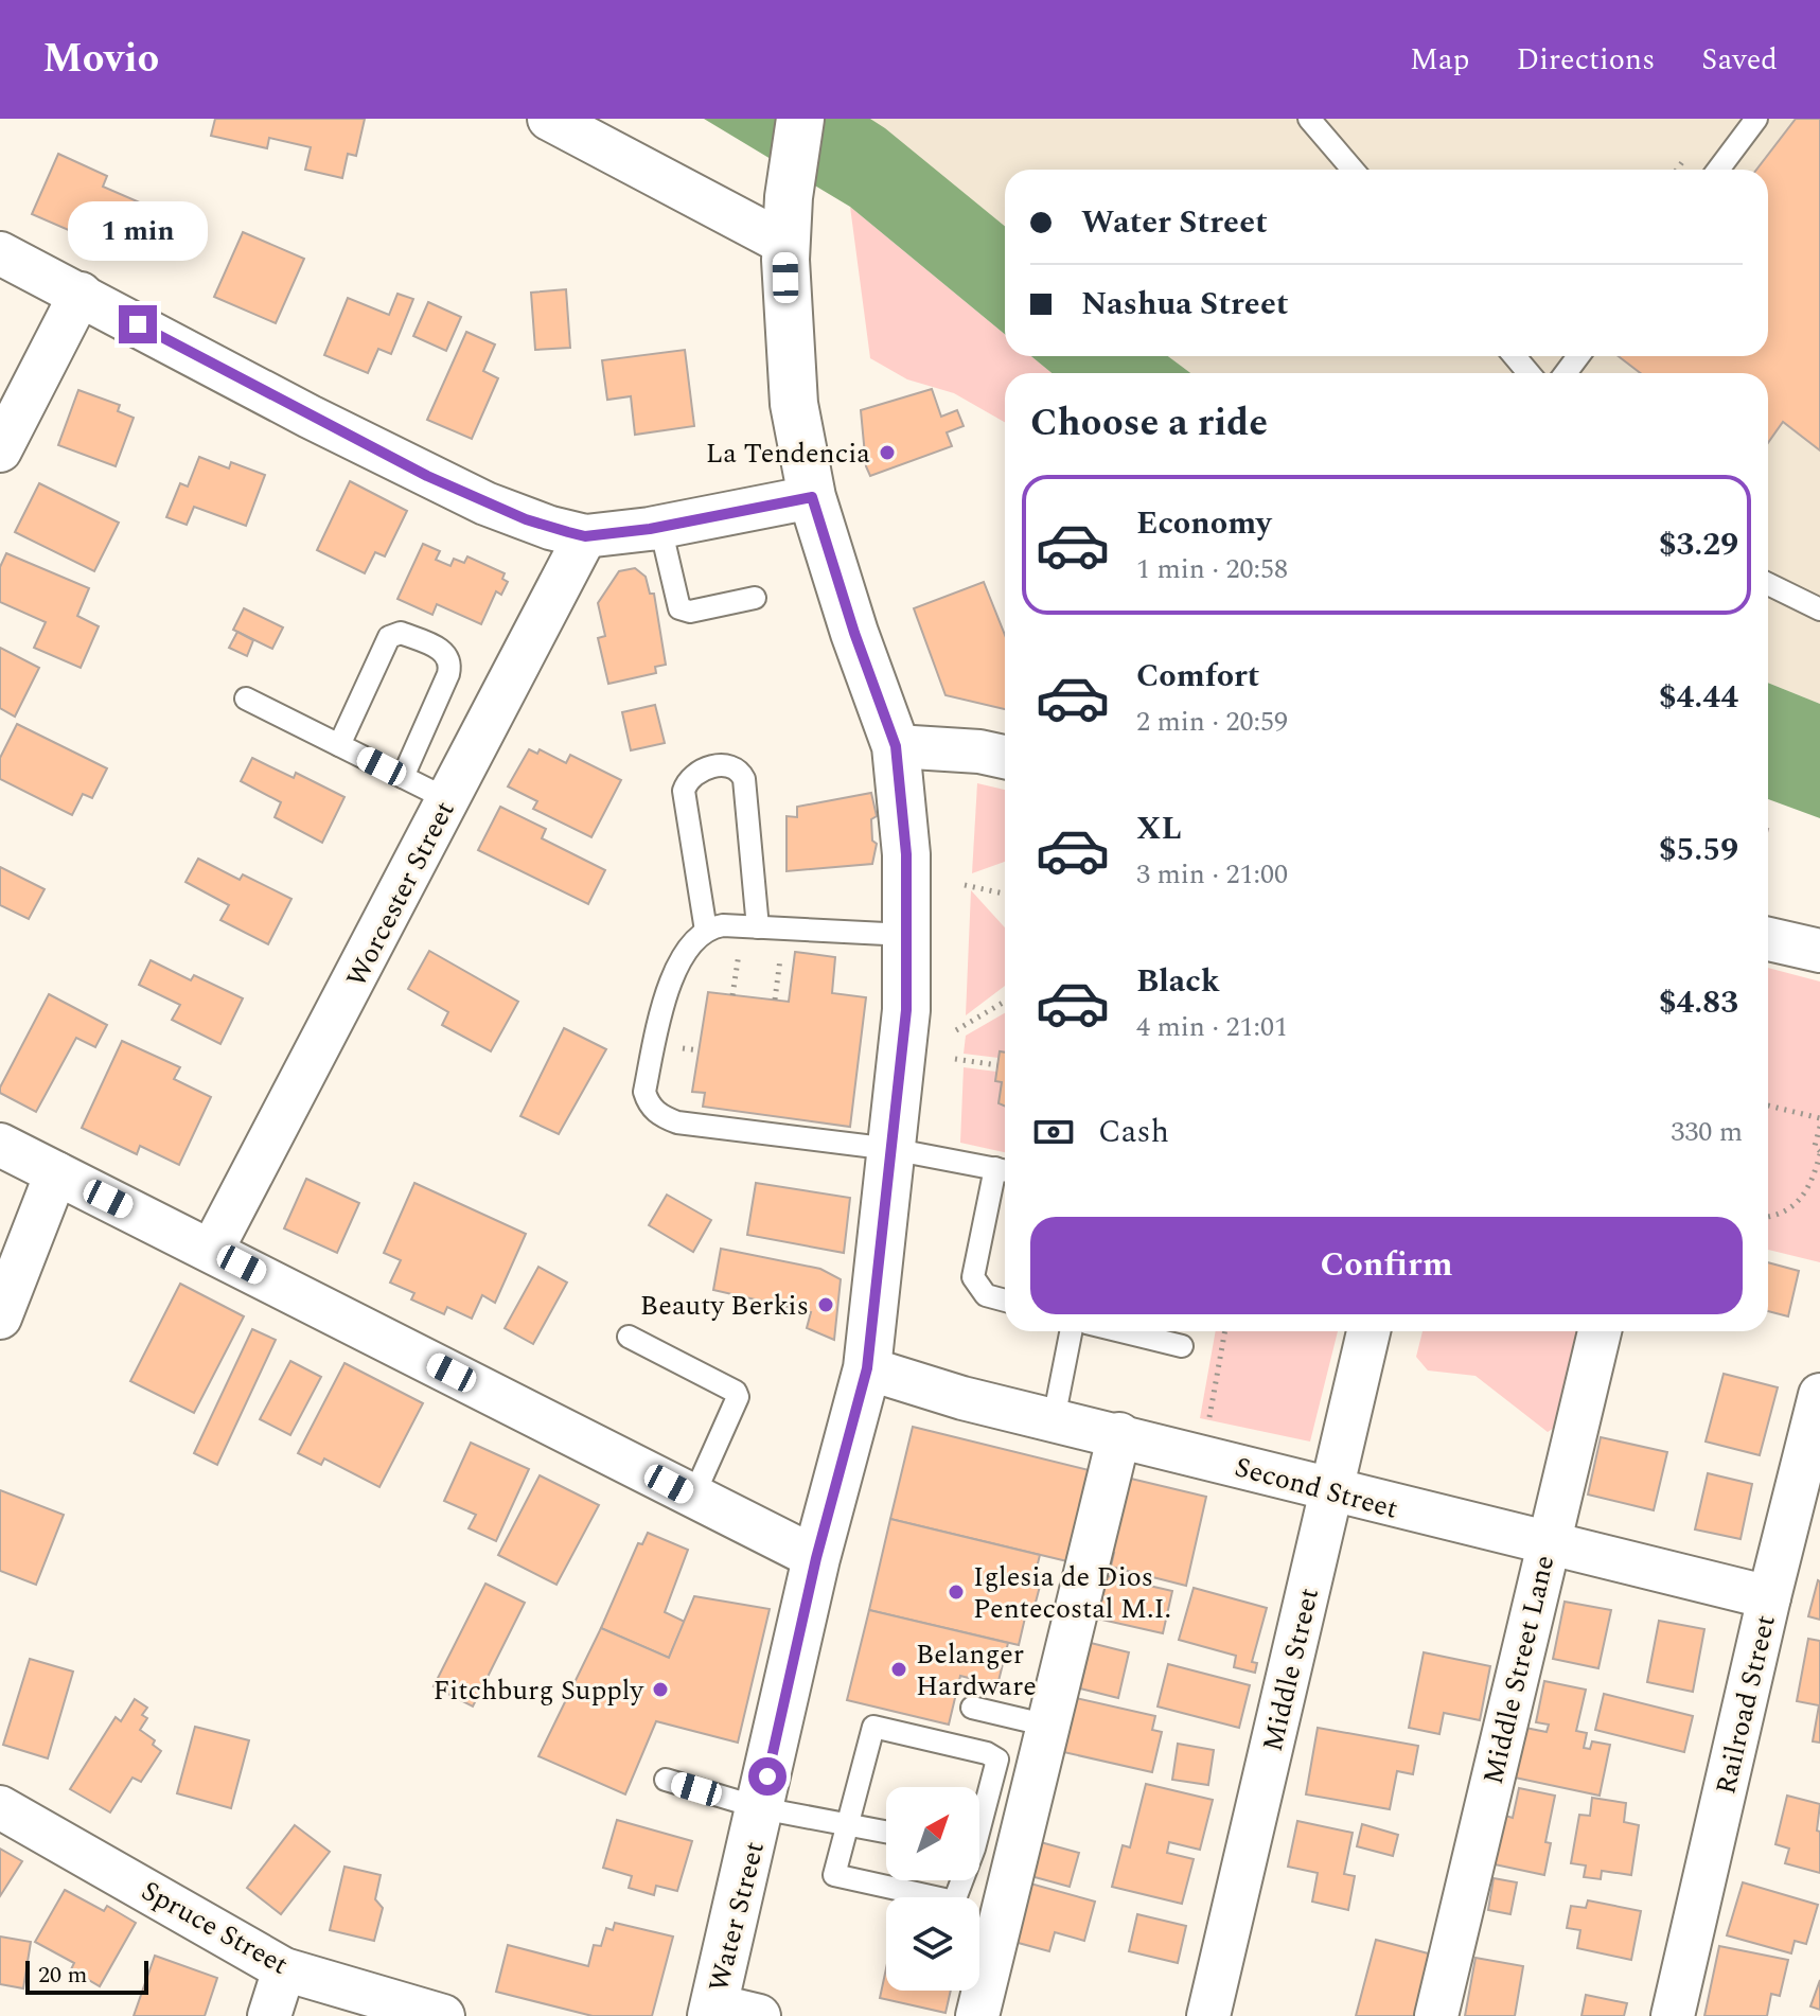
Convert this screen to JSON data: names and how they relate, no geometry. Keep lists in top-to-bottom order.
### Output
{
  "streets": {
    "highway": ["Water Street"],
    "street": [
      "Worcester Street",
      "Second Street",
      "Middle Street",
      "Middle Street Lane",
      "Railroad Street",
      "Spruce Street"
    ]
  },
  "crossings": [
    ["Second Street", "Middle Street"],
    ["Second Street", "Middle Street Lane"],
    ["Second Street", "Railroad Street"],
    ["Second Street", "Water Street"]
  ],
  "places": [
    "La Tendencia",
    "Beauty Berkis",
    "Iglesia de Dios Pentecostal M.I.",
    "Belanger Hardware",
    "Fitchburg Supply"
  ],
  "scale_bar": "20 m",
  "north": "top right",
  "page": {
    "header": "Movio",
    "nav": ["Map", "Directions", "Saved"],
    "banner": ["Water Street", "Nashua Street"],
    "bubble": "1 min",
    "heading": "Choose a ride",
    "list": [
      {
        "name": "Economy",
        "note": "1 min · 20:58",
        "value": "$3.29"
      },
      {
        "name": "Comfort",
        "note": "2 min · 20:59",
        "value": "$4.44"
      },
      {
        "name": "XL",
        "note": "3 min · 21:00",
        "value": "$5.59"
      },
      {
        "name": "Black",
        "note": "4 min · 21:01",
        "value": "$4.83"
      }
    ],
    "pay": ["Cash", "330 m"],
    "buttons": "Confirm",
    "scale": "20 m"
  }
}
